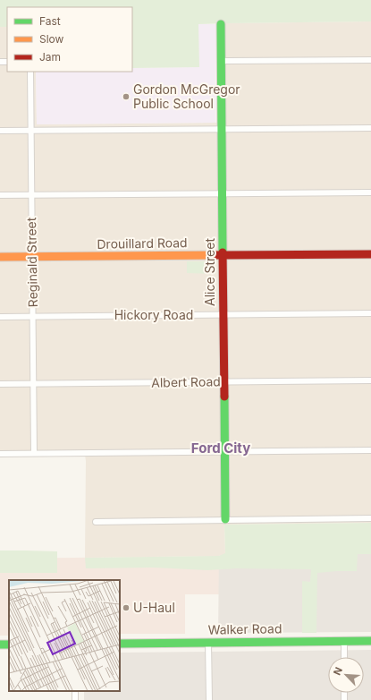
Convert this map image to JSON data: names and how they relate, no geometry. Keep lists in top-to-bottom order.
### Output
{
  "streets": {
    "street": [
      "Drouillard Road",
      "Reginald Street",
      "Alice Street",
      "Hickory Road",
      "Albert Road",
      "Walker Road"
    ]
  },
  "crossings": [
    ["Drouillard Road", "Reginald Street"],
    ["Drouillard Road", "Alice Street"],
    ["Reginald Street", "Hickory Road"],
    ["Reginald Street", "Albert Road"],
    ["Alice Street", "Hickory Road"],
    ["Alice Street", "Albert Road"]
  ],
  "districts": ["Ford City"],
  "places": ["Gordon McGregor Public School", "U-Haul"],
  "legend": ["Fast", "Slow", "Jam"],
  "north": "top left"
}
